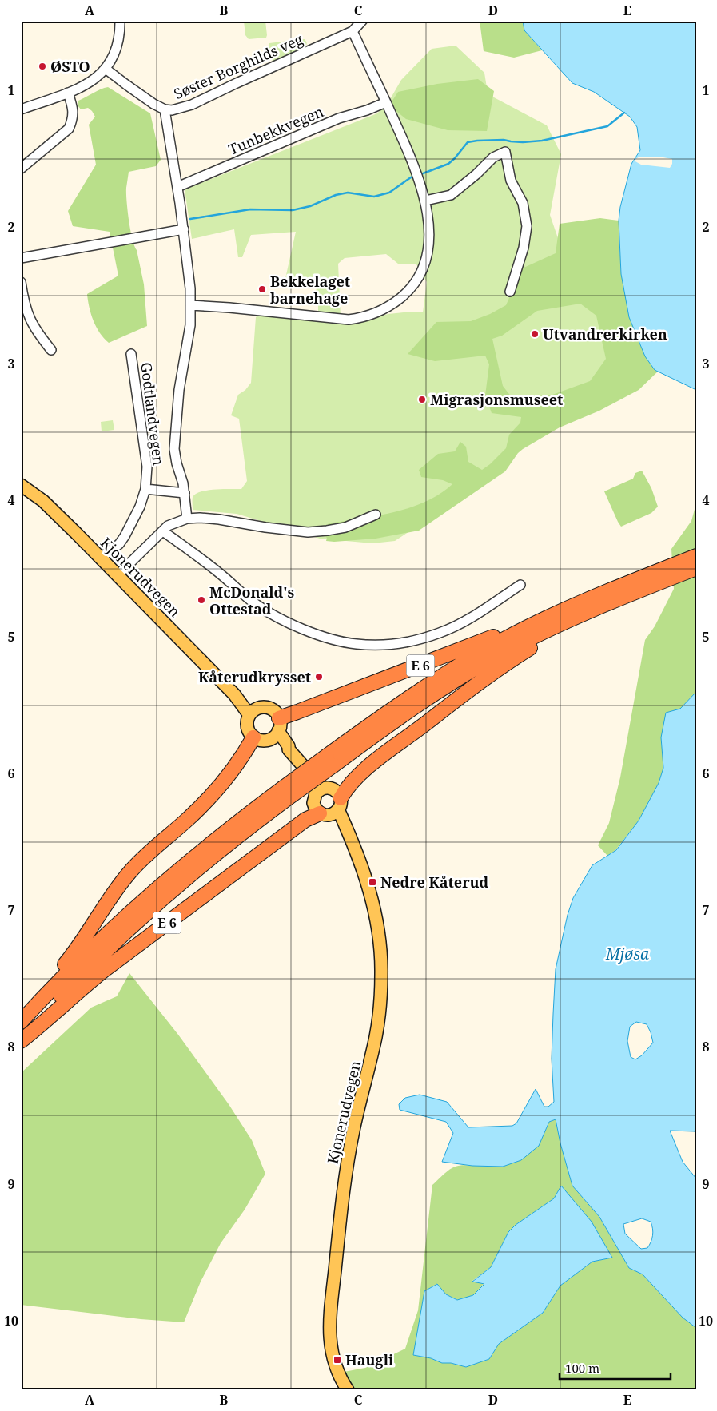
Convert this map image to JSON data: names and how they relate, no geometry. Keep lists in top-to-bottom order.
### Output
{
  "streets": {
    "highway": ["E 6"],
    "main road": ["Kjonerudvegen"],
    "street": ["Søster Borghilds veg", "Tunbekkvegen", "Godtlandvegen"]
  },
  "crossings": [
    ["Godtlandvegen", "Kjonerudvegen"],
    ["Kjonerudvegen", "E 6"]
  ],
  "water": ["Mjøsa"],
  "places": {
    "other": [
      "ØSTO",
      "Bekkelaget barnehage",
      "Utvandrerkirken",
      "Migrasjonsmuseet",
      "McDonald's Ottestad",
      "Kåterudkrysset"
    ],
    "transit": ["Nedre Kåterud", "Haugli"]
  },
  "scale_bar": "100 m",
  "grid": {
    "columns": [
      "A",
      "B",
      "C",
      "D",
      "E"
    ],
    "rows": [
      "1",
      "2",
      "3",
      "4",
      "5",
      "6",
      "7",
      "8",
      "9",
      "10"
    ]
  }
}
